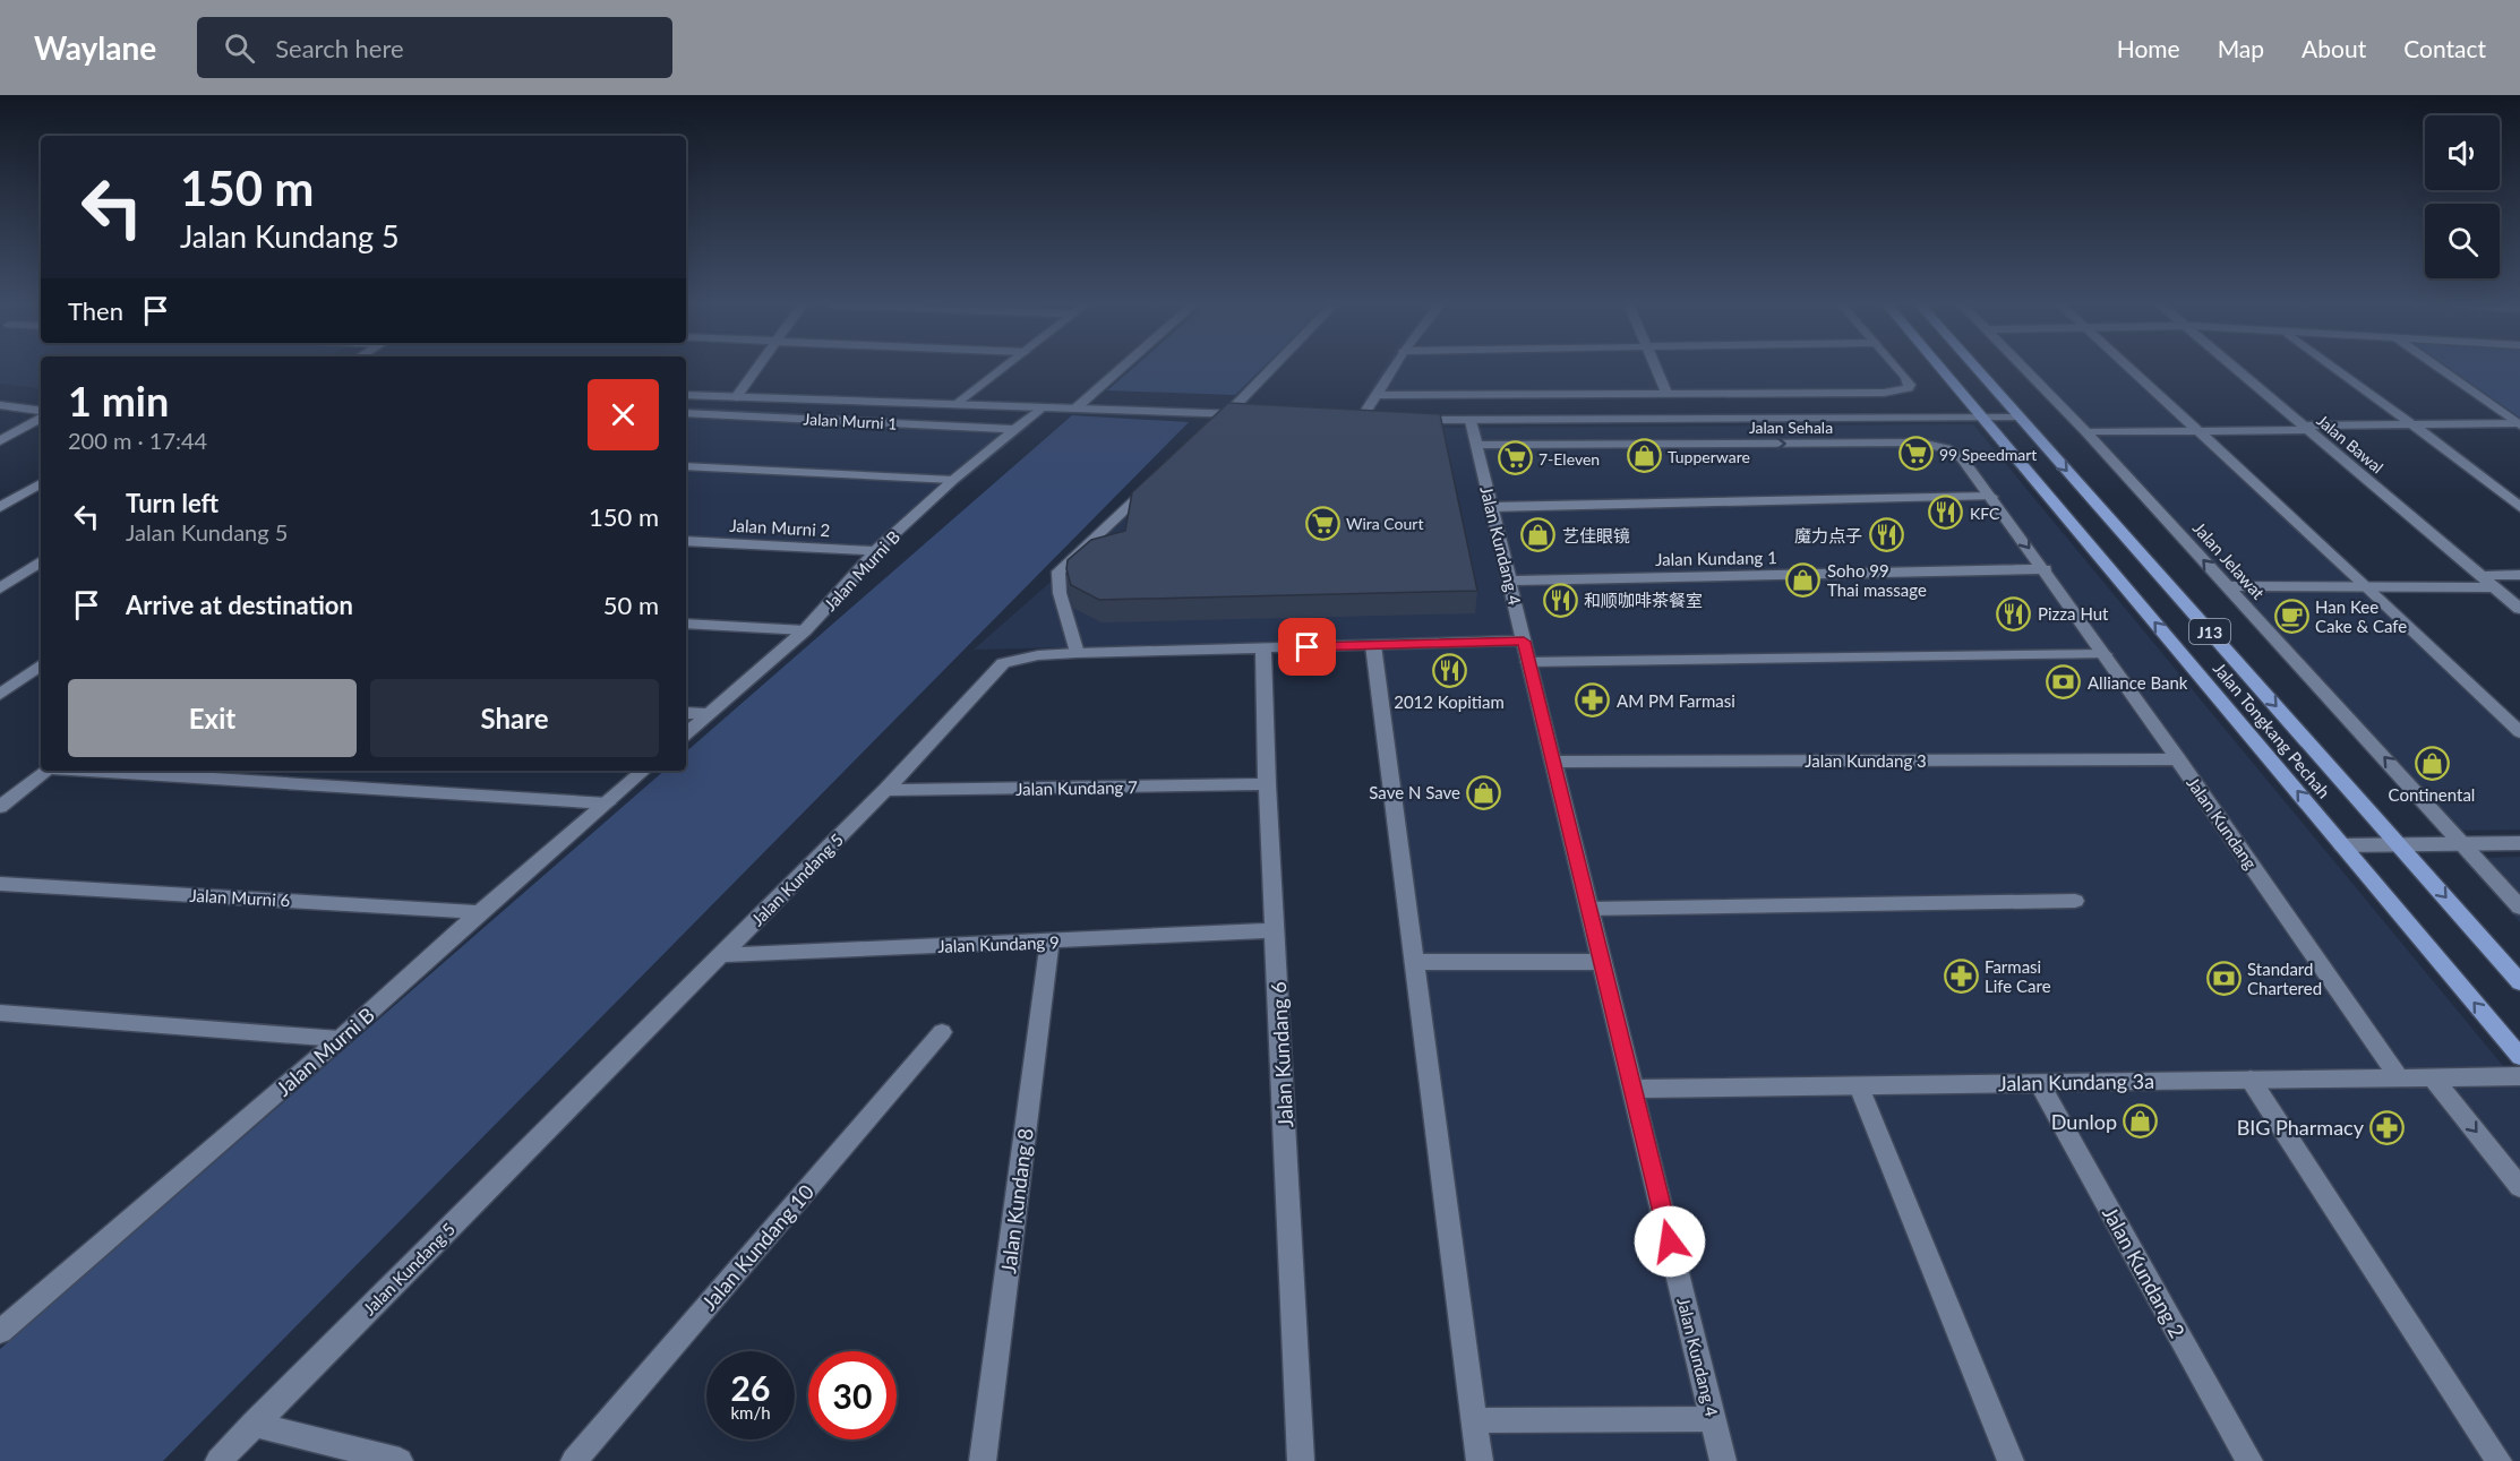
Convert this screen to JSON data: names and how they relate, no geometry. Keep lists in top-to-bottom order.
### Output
{
  "streets": {
    "main road": ["J13", "Jalan Tongkang Pechah"],
    "street": [
      "Jalan Murni 1",
      "Jalan Sehala",
      "Jalan Bawal",
      "Jalan Murni 2",
      "Jalan Kundang 4",
      "Jalan Kundang 1",
      "Jalan Jelawat",
      "Jalan Murni B",
      "Jalan Kundang 3",
      "Jalan Kundang 7",
      "Jalan Kundang",
      "Jalan Kundang 5",
      "Jalan Murni 6",
      "Jalan Kundang 9",
      "Jalan Kundang 6",
      "Jalan Kundang 3a",
      "Jalan Kundang 8",
      "Jalan Kundang 10",
      "Jalan Kundang 2"
    ]
  },
  "crossings": [
    ["Jalan Murni 1", "Jalan Murni B"],
    ["Jalan Sehala", "Jalan Kundang 4"],
    ["Jalan Sehala", "Jalan Kundang 1"],
    ["Jalan Sehala", "Jalan Kundang"],
    ["Jalan Murni 2", "Jalan Murni B"],
    ["Jalan Kundang 4", "Jalan Kundang 1"],
    ["Jalan Kundang 4", "Jalan Kundang 3"],
    ["Jalan Kundang 4", "Jalan Kundang 5"],
    ["Jalan Kundang 4", "Jalan Kundang 3a"],
    ["Jalan Kundang 1", "Jalan Kundang"],
    ["Jalan Murni B", "Jalan Murni 6"],
    ["Jalan Kundang 3", "Jalan Kundang"],
    ["Jalan Kundang 7", "Jalan Kundang 5"],
    ["Jalan Kundang 7", "Jalan Kundang 6"],
    ["Jalan Kundang", "Jalan Kundang 3a"],
    ["Jalan Kundang 5", "Jalan Kundang 9"],
    ["Jalan Kundang 5", "Jalan Kundang 6"],
    ["Jalan Kundang 9", "Jalan Kundang 6"],
    ["Jalan Kundang 9", "Jalan Kundang 8"],
    ["Jalan Kundang 3a", "Jalan Kundang 2"]
  ],
  "places": {
    "supermarket": ["99 Speedmart", "7-Eleven", "Wira Court"],
    "shop": [
      "Tupperware",
      "艺佳眼镜",
      "Soho 99 Thai massage",
      "Continental",
      "Save N Save",
      "Dunlop"
    ],
    "restaurant": [
      "KFC",
      "魔力点子",
      "和顺咖啡茶餐室",
      "Pizza Hut",
      "2012 Kopitiam"
    ],
    "cafe": ["Han Kee Cake & Cafe"],
    "bank": ["Alliance Bank", "Standard Chartered"],
    "pharmacy": ["AM PM Farmasi", "Farmasi Life Care", "BIG Pharmacy"]
  },
  "page": {
    "header": "Waylane",
    "search": "Search here",
    "nav": [
      "Home",
      "Map",
      "About",
      "Contact"
    ],
    "turn": ["150 m", "Jalan Kundang 5"],
    "then": "Then",
    "heading": ["1 min", "200 m · 17:44"],
    "list": [
      {
        "name": "Turn left",
        "note": "Jalan Kundang 5",
        "value": "150 m"
      },
      {
        "name": "Arrive at destination",
        "value": "50 m"
      }
    ],
    "buttons": ["Exit", "Share"],
    "speed": "26 km/h",
    "limit": "30"
  }
}
